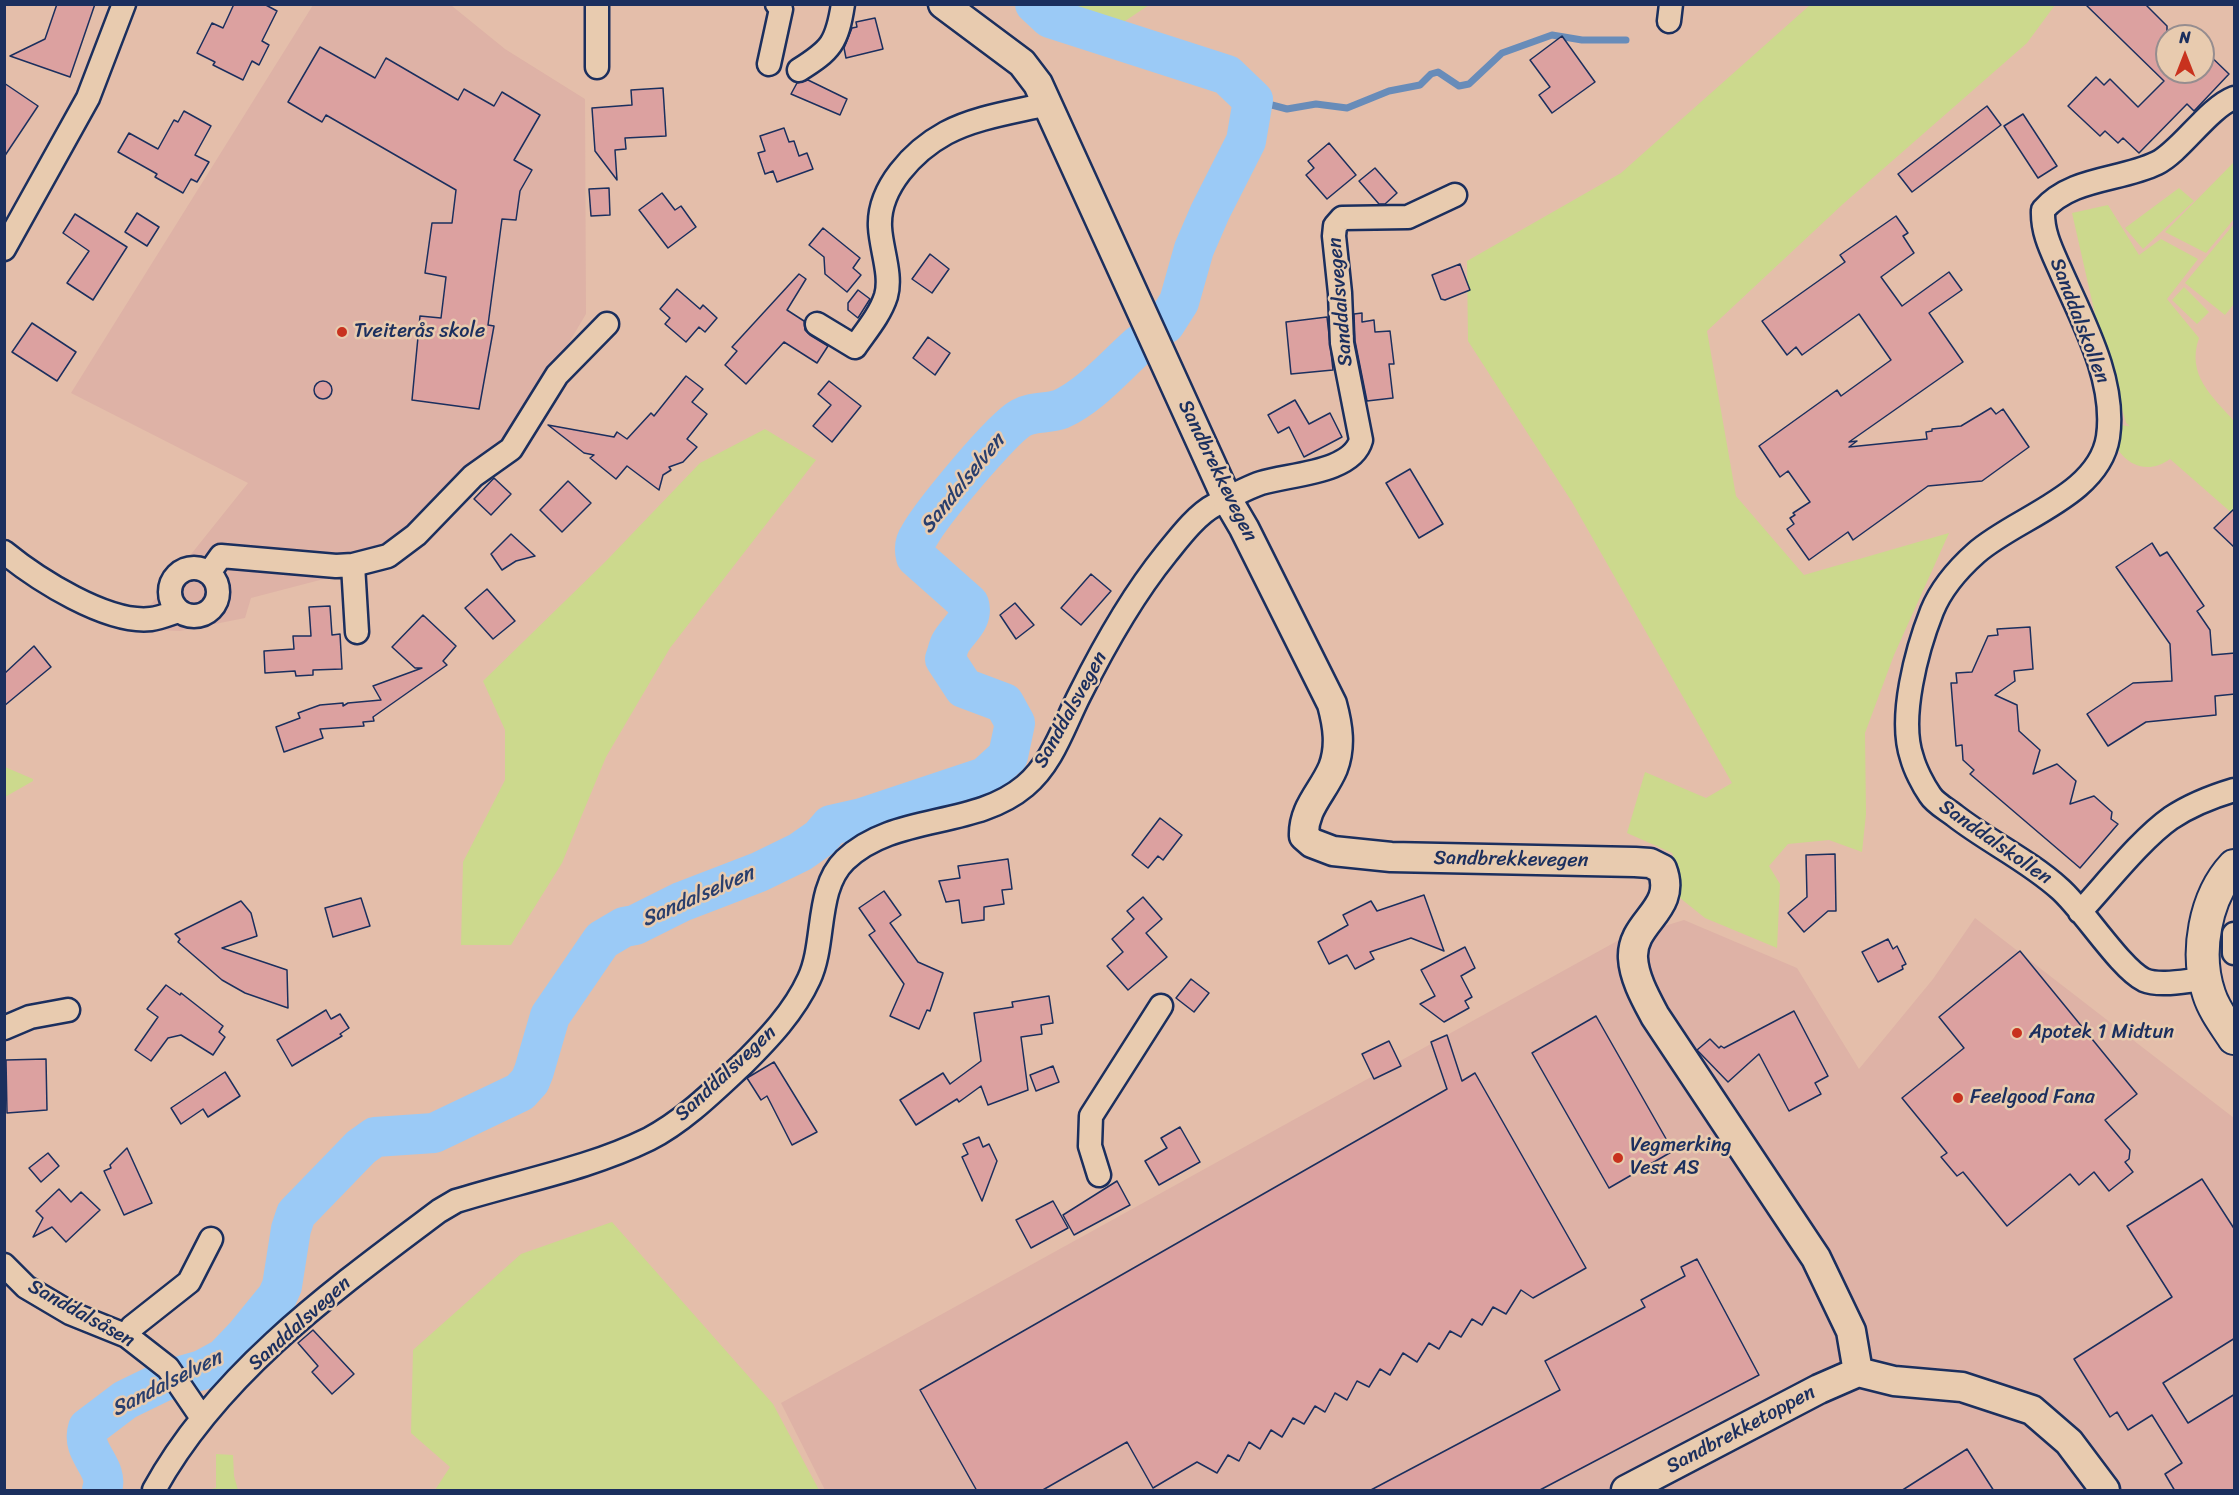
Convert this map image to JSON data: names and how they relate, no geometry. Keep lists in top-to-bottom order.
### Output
{
  "streets": {
    "street": [
      "Sanddalsvegen",
      "Sanddalskollen",
      "Sandbrekkevegen",
      "Sanddalsåsen",
      "Sandbrekketoppen"
    ]
  },
  "crossings": [
    ["Sanddalsvegen", "Sandbrekkevegen"],
    ["Sanddalsvegen", "Sanddalsåsen"],
    ["Sandbrekkevegen", "Sandbrekketoppen"]
  ],
  "water": ["Sandalselven"],
  "places": [
    "Tveiterås skole",
    "Apotek 1 Midtun",
    "Feelgood Fana",
    "Vegmerking Vest AS"
  ],
  "north": "top"
}
